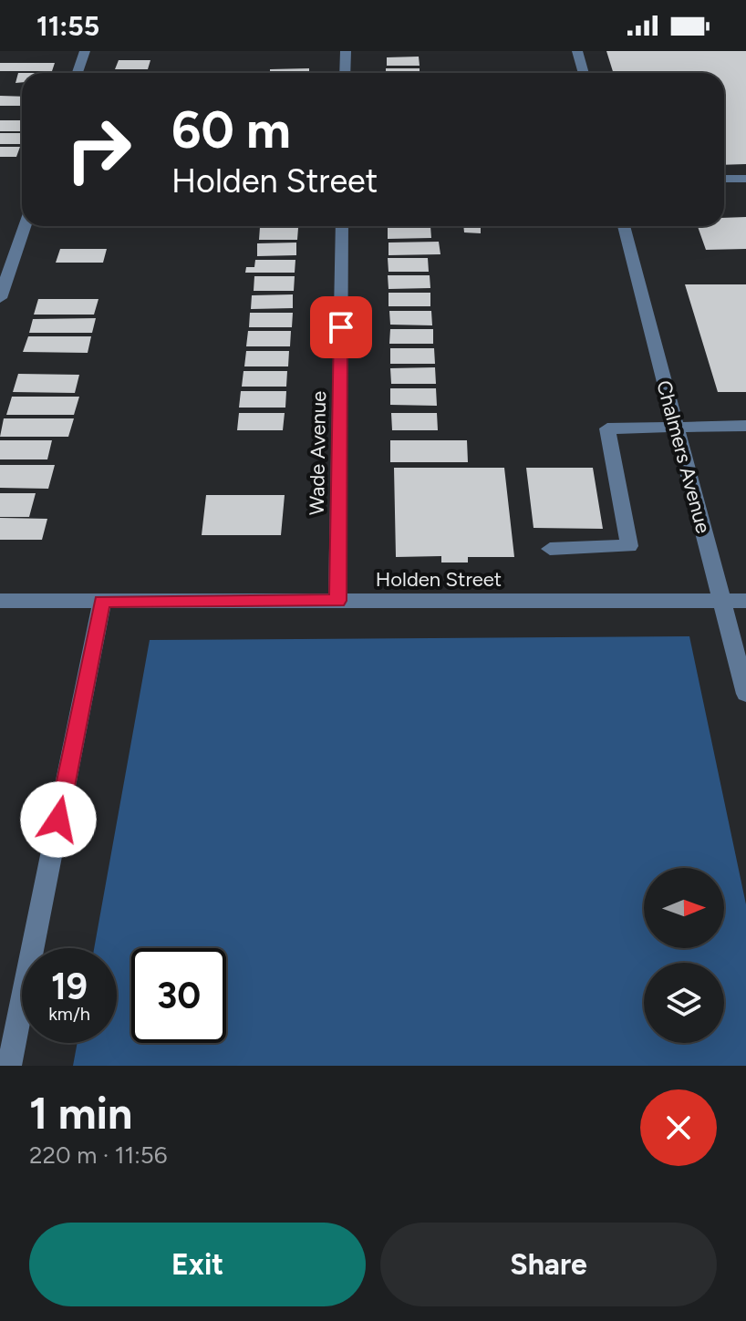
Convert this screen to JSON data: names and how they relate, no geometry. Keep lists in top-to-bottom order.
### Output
{
  "streets": {
    "street": ["Wade Avenue", "Chalmers Avenue", "Holden Street"]
  },
  "crossings": [
    ["Wade Avenue", "Holden Street"],
    ["Chalmers Avenue", "Holden Street"]
  ],
  "north": "right",
  "page": {
    "status": "11:55",
    "turn": ["60 m", "Holden Street"],
    "speed": "19 km/h",
    "limit": "30",
    "heading": ["1 min", "220 m · 11:56"],
    "buttons": ["Exit", "Share"]
  }
}
